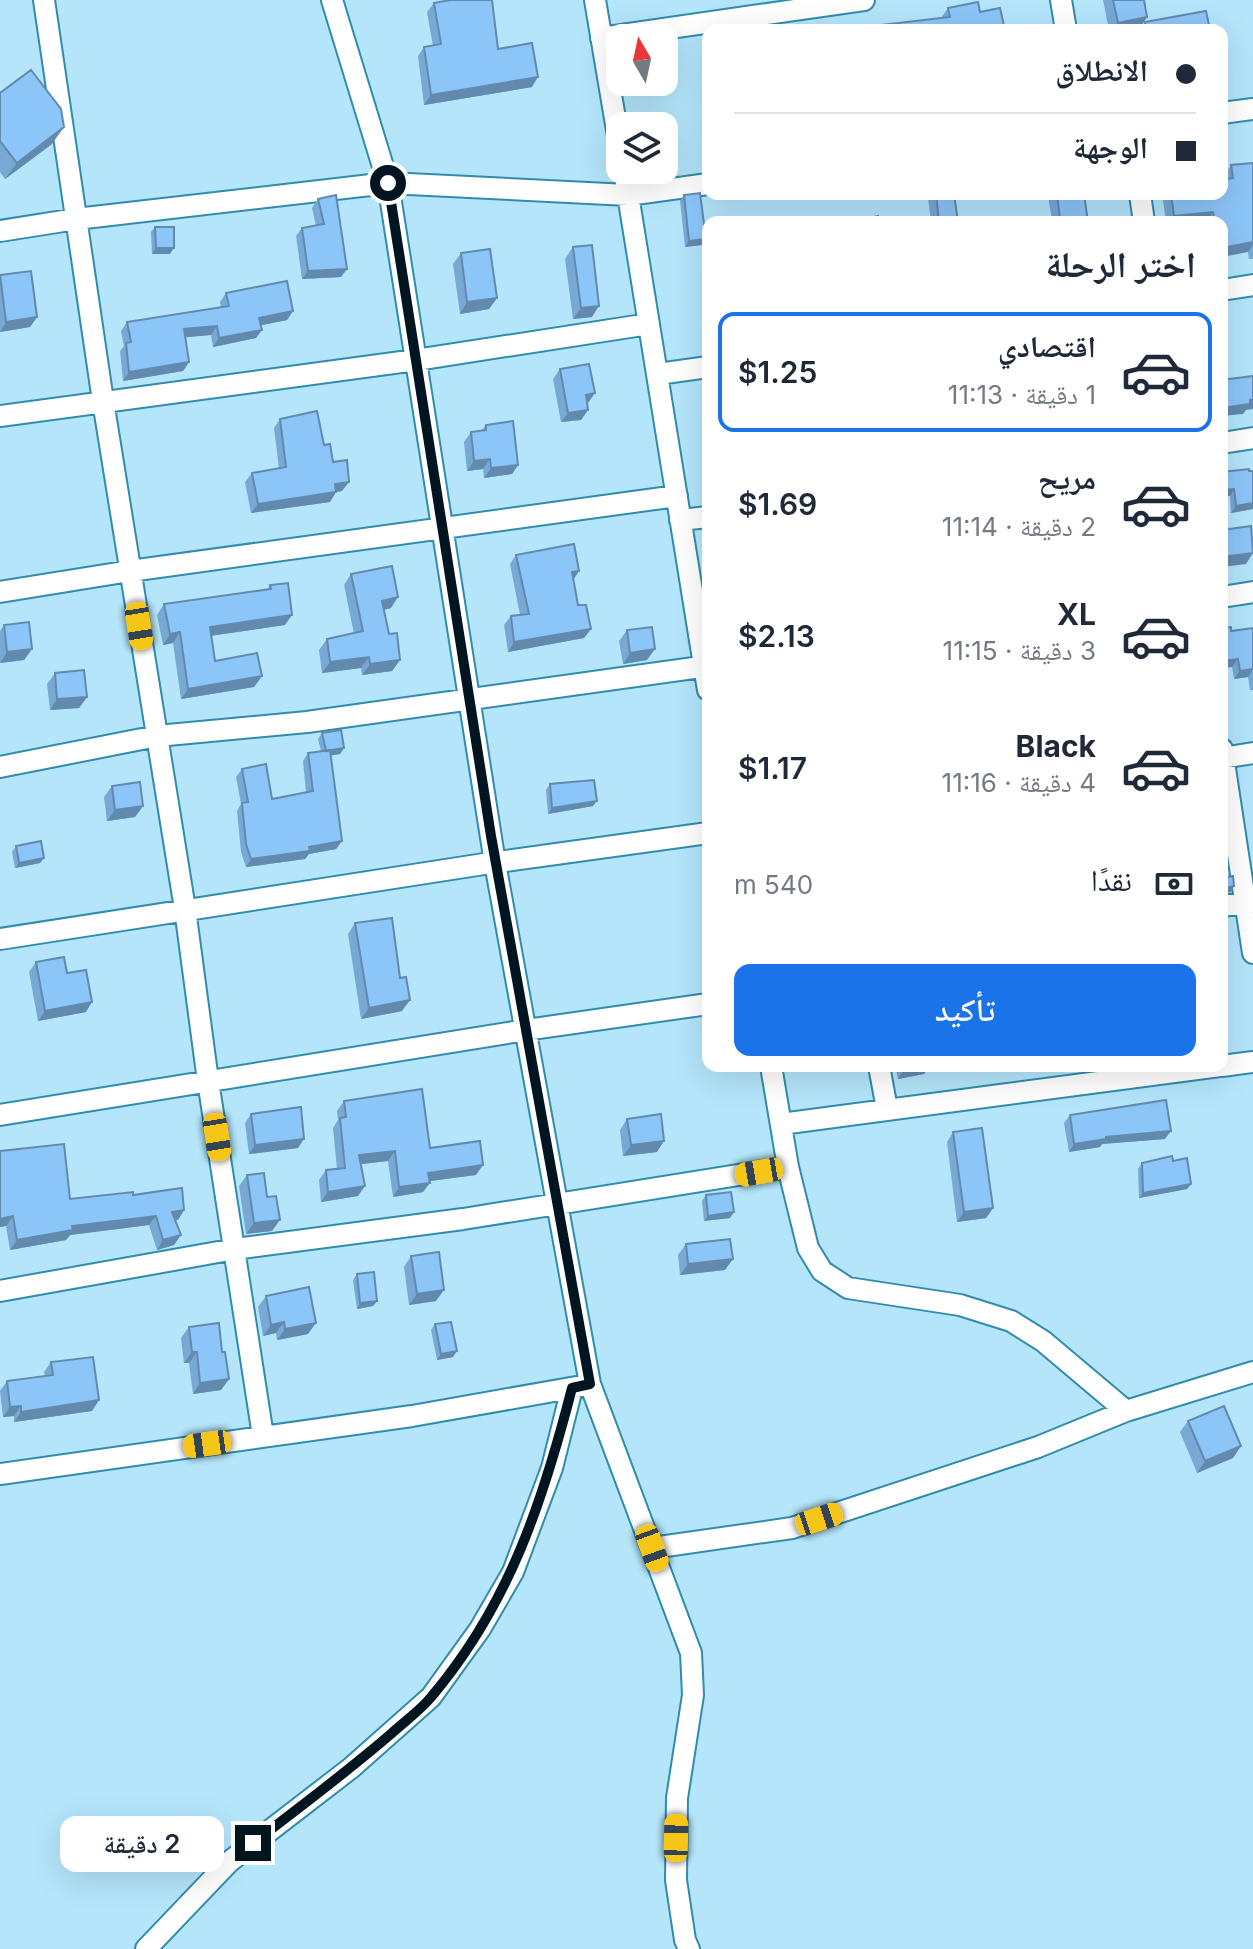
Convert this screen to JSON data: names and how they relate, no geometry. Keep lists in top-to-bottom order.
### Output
{
  "north": "top",
  "page": {
    "banner": ["الانطلاق", "الوجهة"],
    "heading": "اختر الرحلة",
    "list": [
      {
        "name": "اقتصادي",
        "note": "1 دقيقة · 11:13",
        "value": "$1.25"
      },
      {
        "name": "مريح",
        "note": "2 دقيقة · 11:14",
        "value": "$1.69"
      },
      {
        "name": "XL",
        "note": "3 دقيقة · 11:15",
        "value": "$2.13"
      },
      {
        "name": "Black",
        "note": "4 دقيقة · 11:16",
        "value": "$1.17"
      }
    ],
    "pay": ["نقدًا", "540 m"],
    "buttons": "تأكيد",
    "bubble": "2 دقيقة"
  }
}
